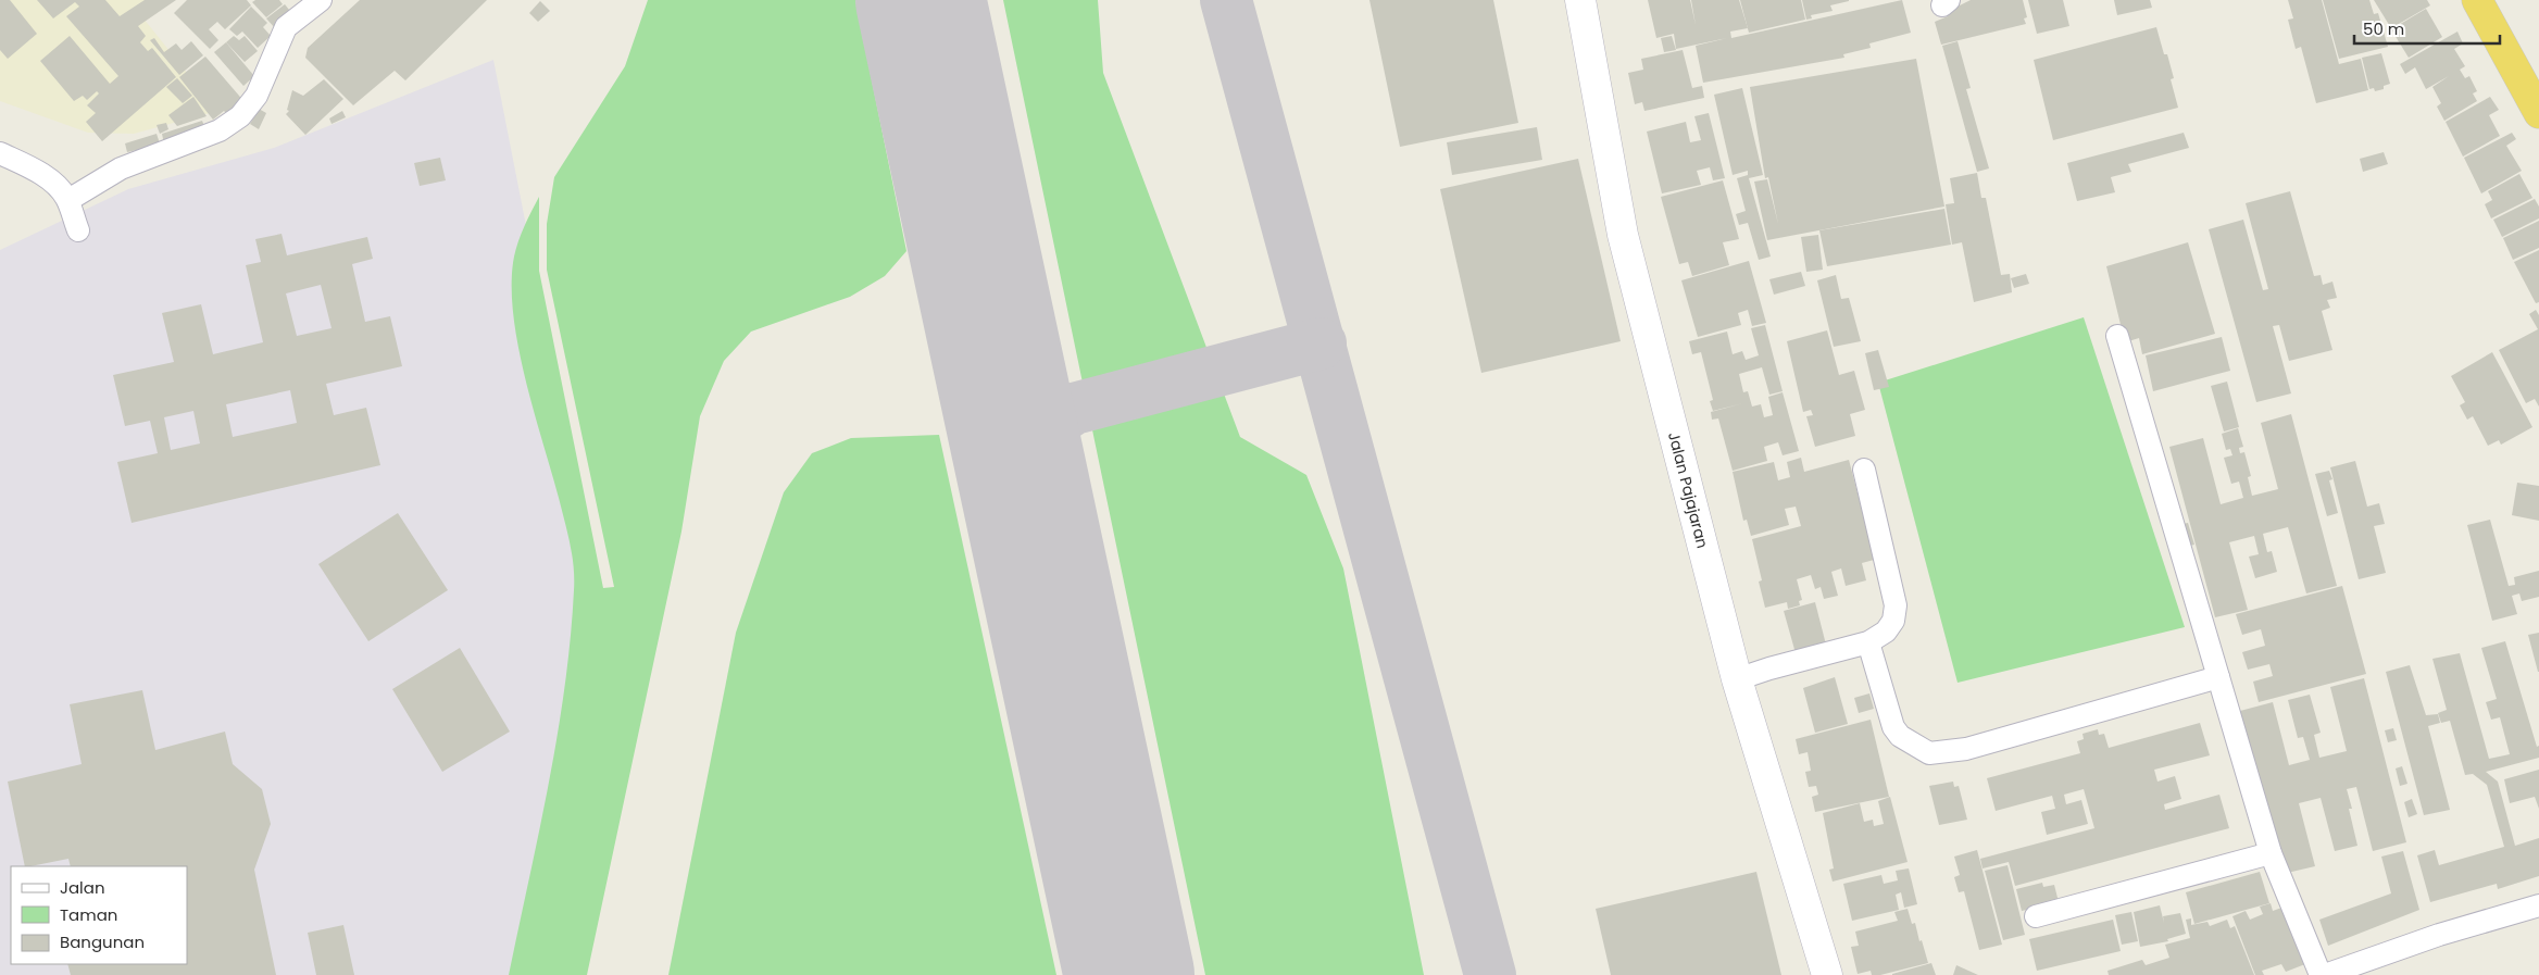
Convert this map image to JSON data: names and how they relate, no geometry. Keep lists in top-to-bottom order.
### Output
{
  "streets": {
    "main road": ["Jalan Pajajaran"]
  },
  "legend": ["Jalan", "Taman", "Bangunan"],
  "scale_bar": "50 m"
}
